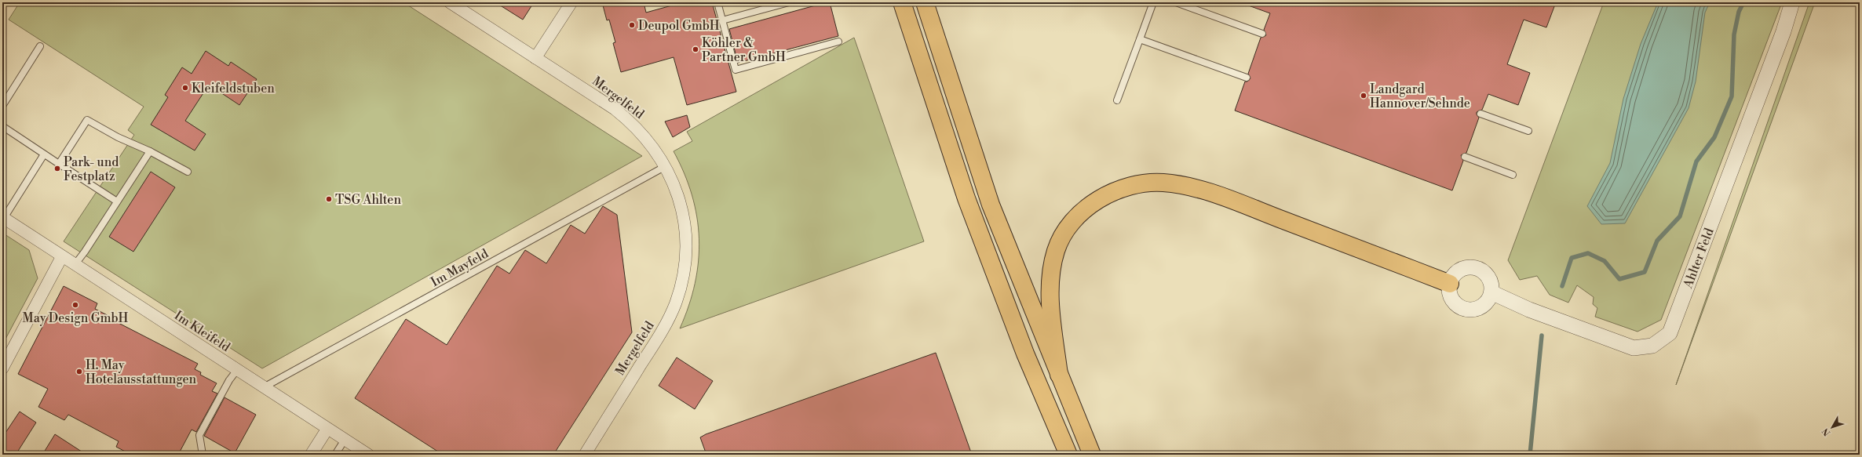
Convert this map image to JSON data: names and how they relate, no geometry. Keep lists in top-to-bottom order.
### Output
{
  "streets": {
    "street": ["Mergelfeld", "Ahlter Feld", "Im Kleifeld"],
    "lane": ["Im Mayfeld"]
  },
  "crossings": [
    ["Mergelfeld", "Im Mayfeld"],
    ["Im Mayfeld", "Im Kleifeld"]
  ],
  "places": [
    "Deupol GmbH",
    "Köhler & Partner GmbH",
    "Kleifeldstuben",
    "Landgard Hannover/Sehnde",
    "Park- und Festplatz",
    "TSG Ahlten",
    "May Design GmbH",
    "H. May Hotelausstattungen"
  ],
  "north": "bottom left"
}
